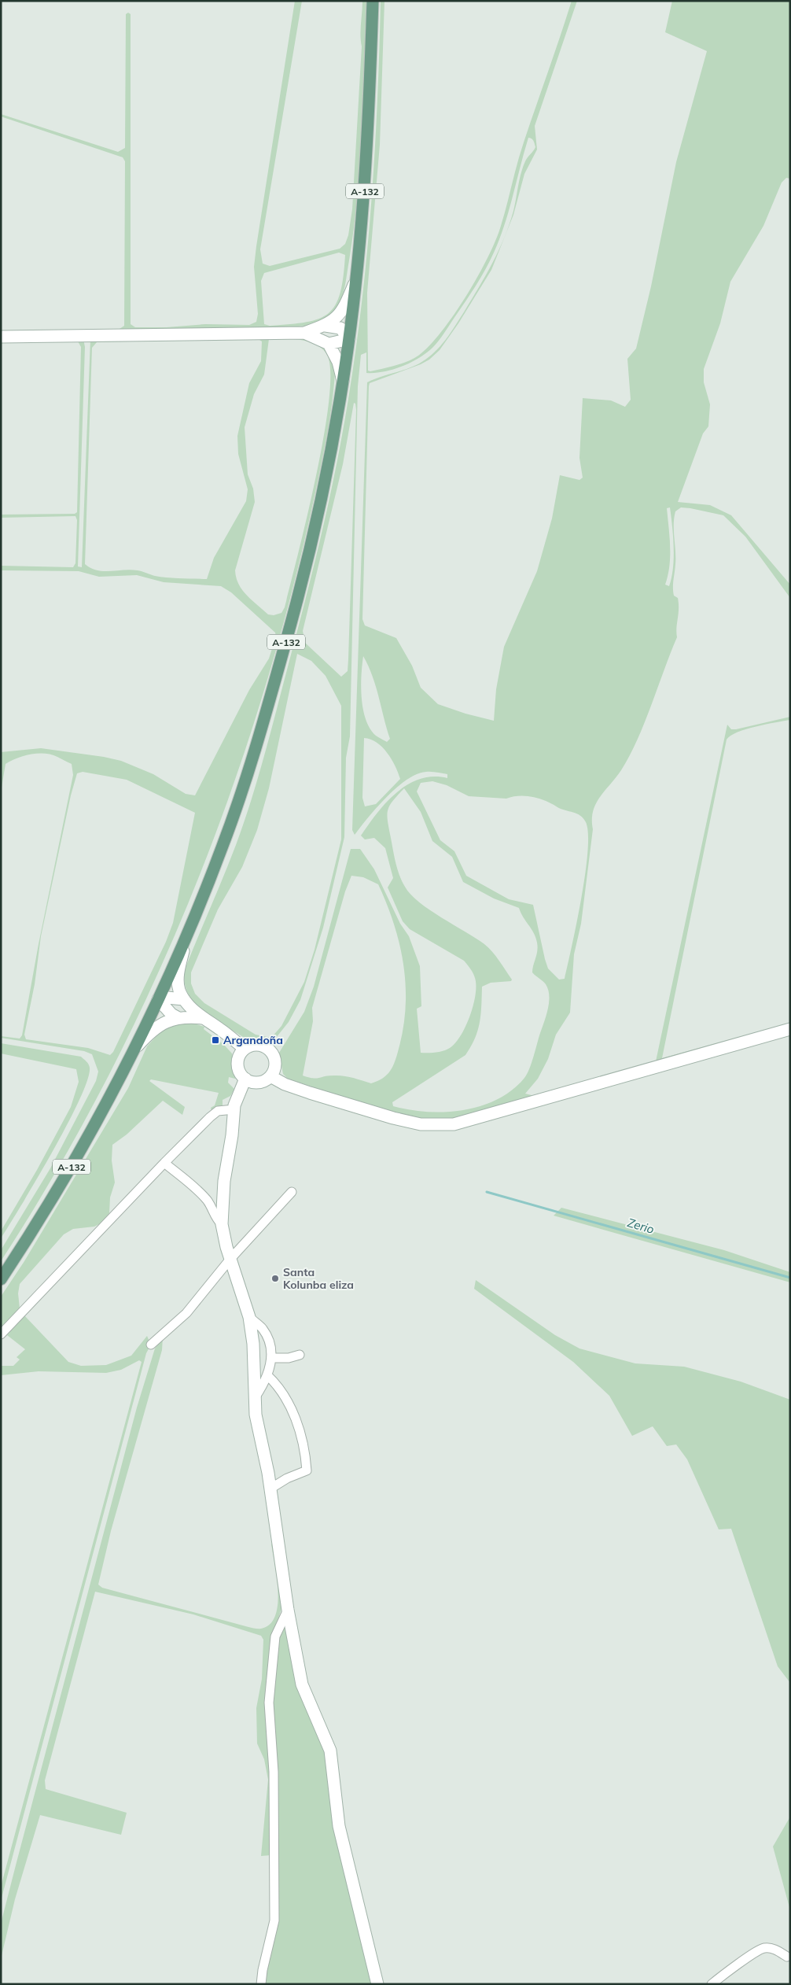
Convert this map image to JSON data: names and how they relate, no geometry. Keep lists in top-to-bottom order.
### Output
{
  "streets": {
    "main road": ["A-132"]
  },
  "water": ["Zerio"],
  "places": {
    "transit": ["Argandoña"],
    "other": ["Santa Kolunba eliza"]
  }
}
